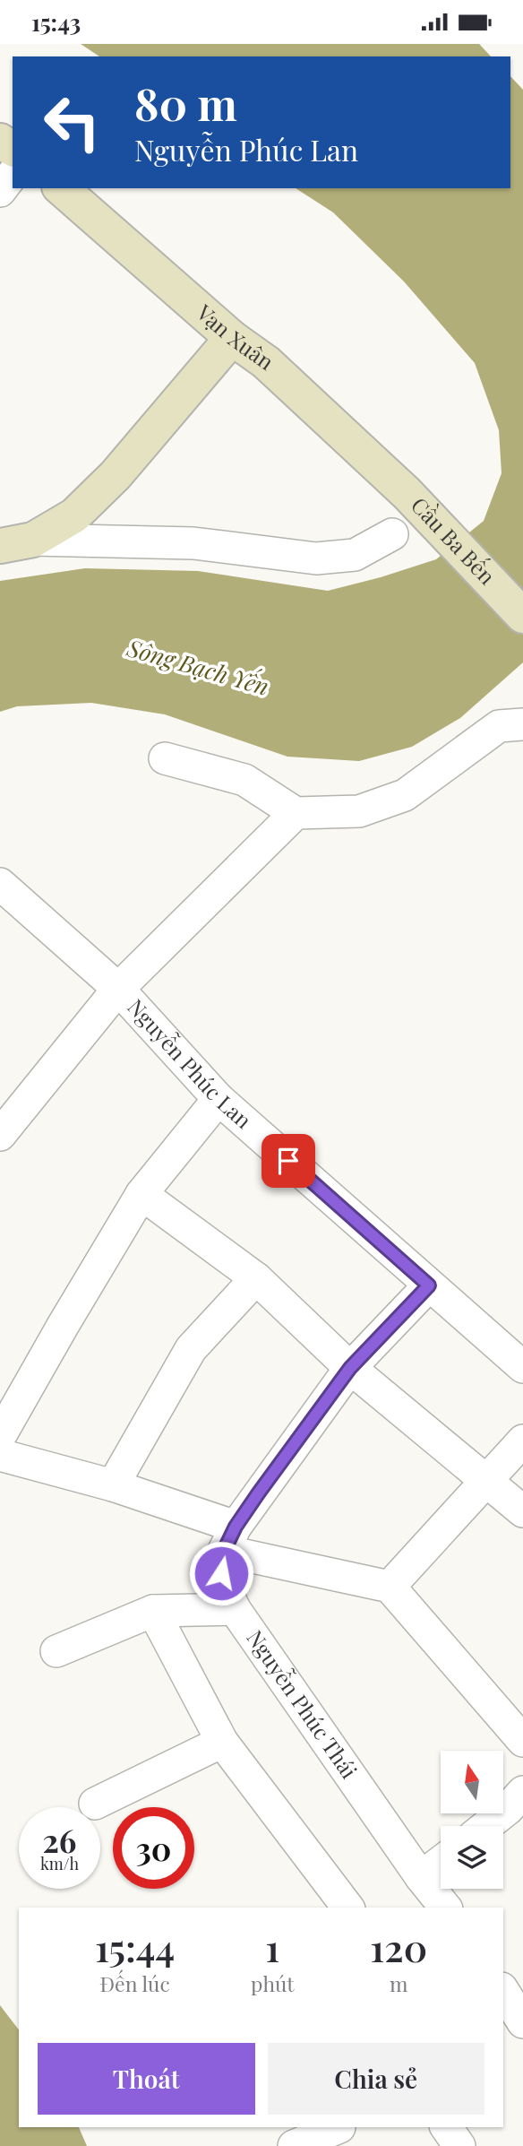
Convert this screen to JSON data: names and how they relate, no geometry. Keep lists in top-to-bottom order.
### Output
{
  "streets": {
    "street": [
      "Vạn Xuân",
      "Cầu Ba Bến",
      "Nguyễn Phúc Lan",
      "Nguyễn Phúc Thái"
    ]
  },
  "crossings": [
    ["Vạn Xuân", "Cầu Ba Bến"]
  ],
  "water": ["Sông Bạch Yến"],
  "north": "top",
  "page": {
    "status": "15:43",
    "turn": ["80 m", "Nguyễn Phúc Lan"],
    "speed": "26 km/h",
    "limit": "30",
    "eta": [
      "15:44",
      "Đến lúc",
      "1",
      "phút",
      "120",
      "m"
    ],
    "buttons": ["Thoát", "Chia sẻ"]
  }
}
